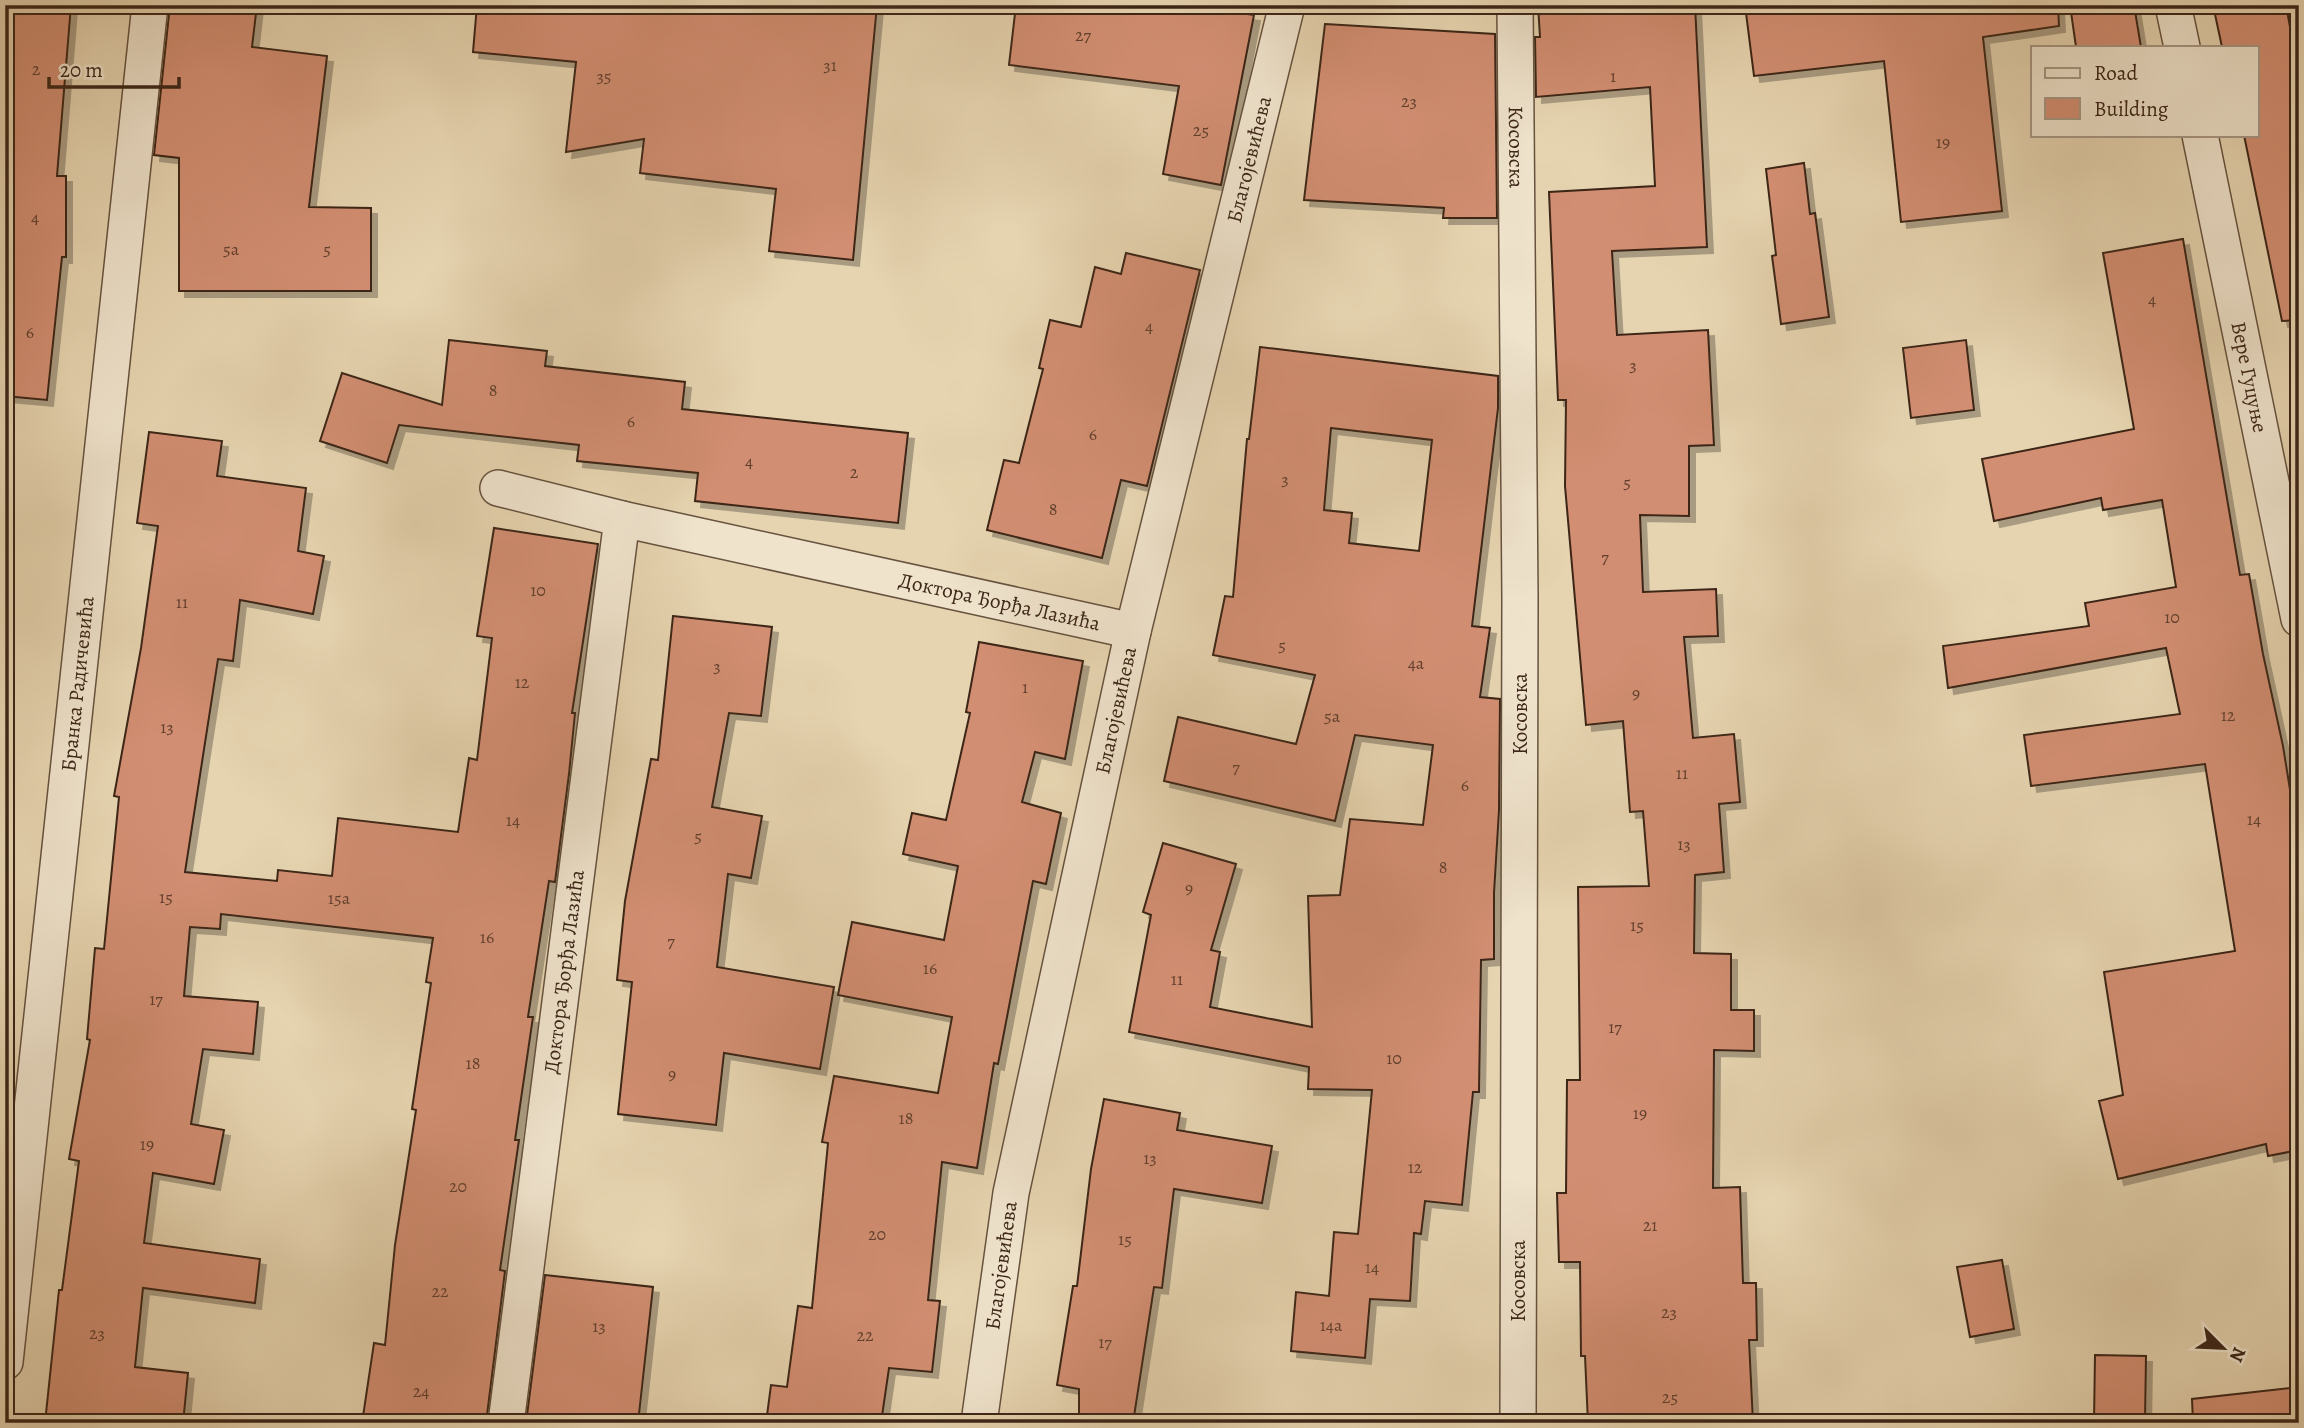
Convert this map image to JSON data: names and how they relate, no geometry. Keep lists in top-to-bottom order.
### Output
{
  "streets": {
    "street": [
      "Косовска",
      "Благојевићева",
      "Вере Гуцуње",
      "Доктора Ђорђа Лазића",
      "Бранка Радичевића"
    ]
  },
  "crossings": [
    ["Благојевићева", "Доктора Ђорђа Лазића"]
  ],
  "house_numbers": [
    "27",
    "31",
    "2",
    "35",
    "1",
    "23",
    "25",
    "19",
    "4",
    "5a",
    "5",
    "4",
    "4",
    "6",
    "3",
    "8",
    "6",
    "6",
    "4",
    "2",
    "3",
    "5",
    "8",
    "7",
    "10",
    "11",
    "10",
    "5",
    "4a",
    "3",
    "12",
    "1",
    "9",
    "12",
    "5a",
    "13",
    "7",
    "11",
    "6",
    "14",
    "14",
    "5",
    "13",
    "8",
    "9",
    "15",
    "15a",
    "15",
    "16",
    "7",
    "16",
    "11",
    "17",
    "17",
    "10",
    "18",
    "9",
    "19",
    "18",
    "19",
    "13",
    "12",
    "20",
    "21",
    "20",
    "15",
    "14",
    "22",
    "23",
    "14a",
    "13",
    "23",
    "22",
    "17",
    "24",
    "25"
  ],
  "legend": ["Road", "Building"],
  "scale_bar": "20 m",
  "north": "bottom right"
}
